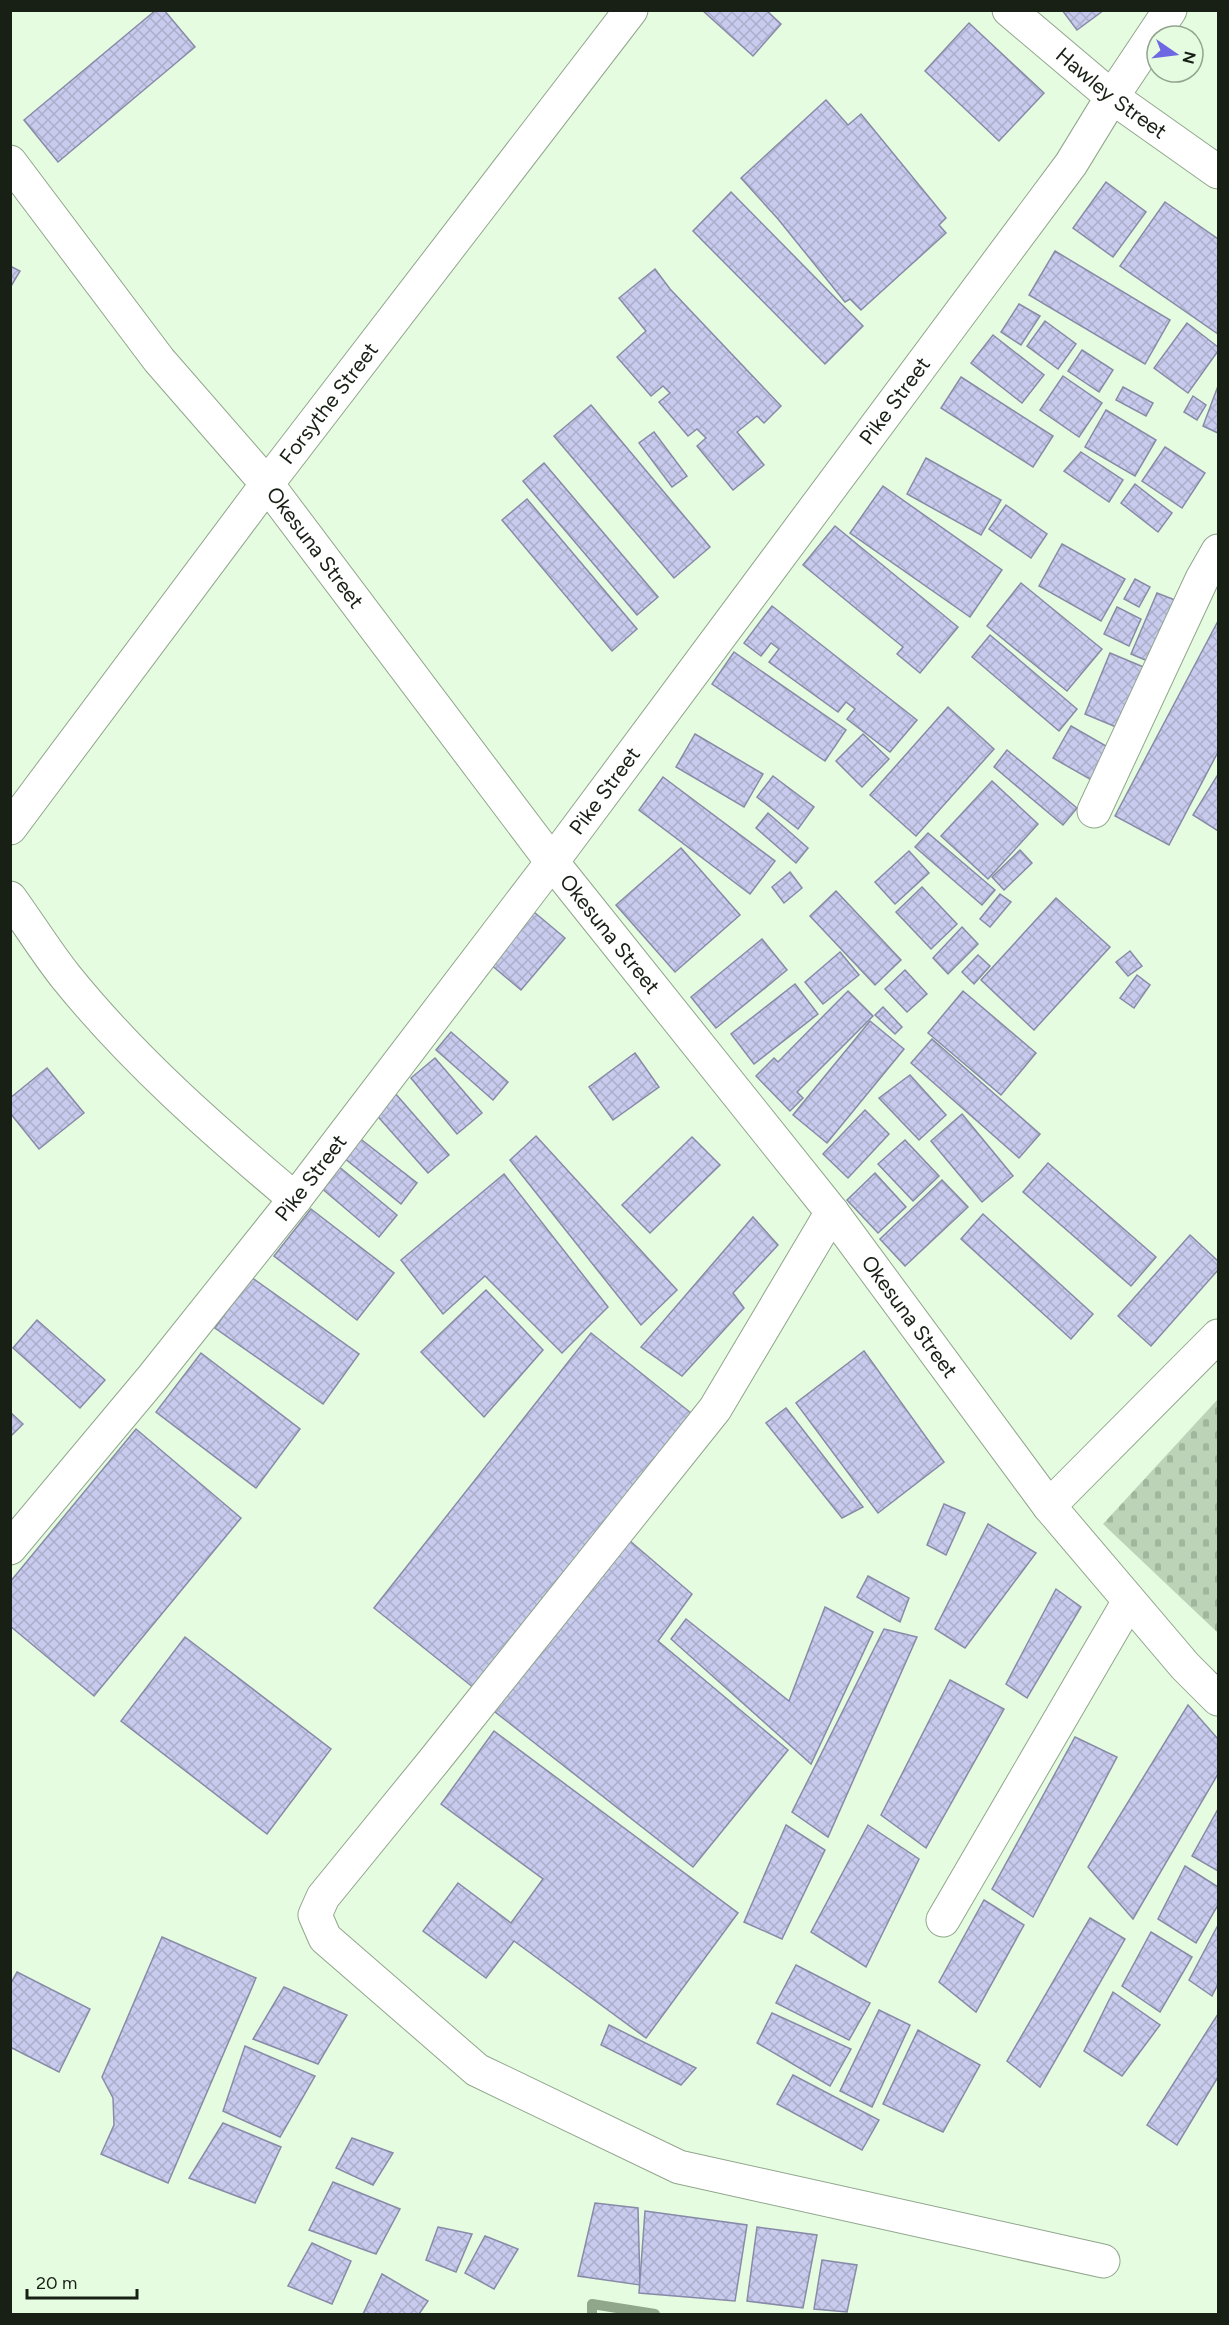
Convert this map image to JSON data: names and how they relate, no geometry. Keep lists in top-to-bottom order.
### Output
{
  "streets": {
    "street": [
      "Hawley Street",
      "Pike Street",
      "Forsythe Street",
      "Okesuna Street"
    ]
  },
  "crossings": [
    ["Hawley Street", "Pike Street"],
    ["Pike Street", "Okesuna Street"],
    ["Forsythe Street", "Okesuna Street"]
  ],
  "scale_bar": "20 m",
  "north": "right"
}
